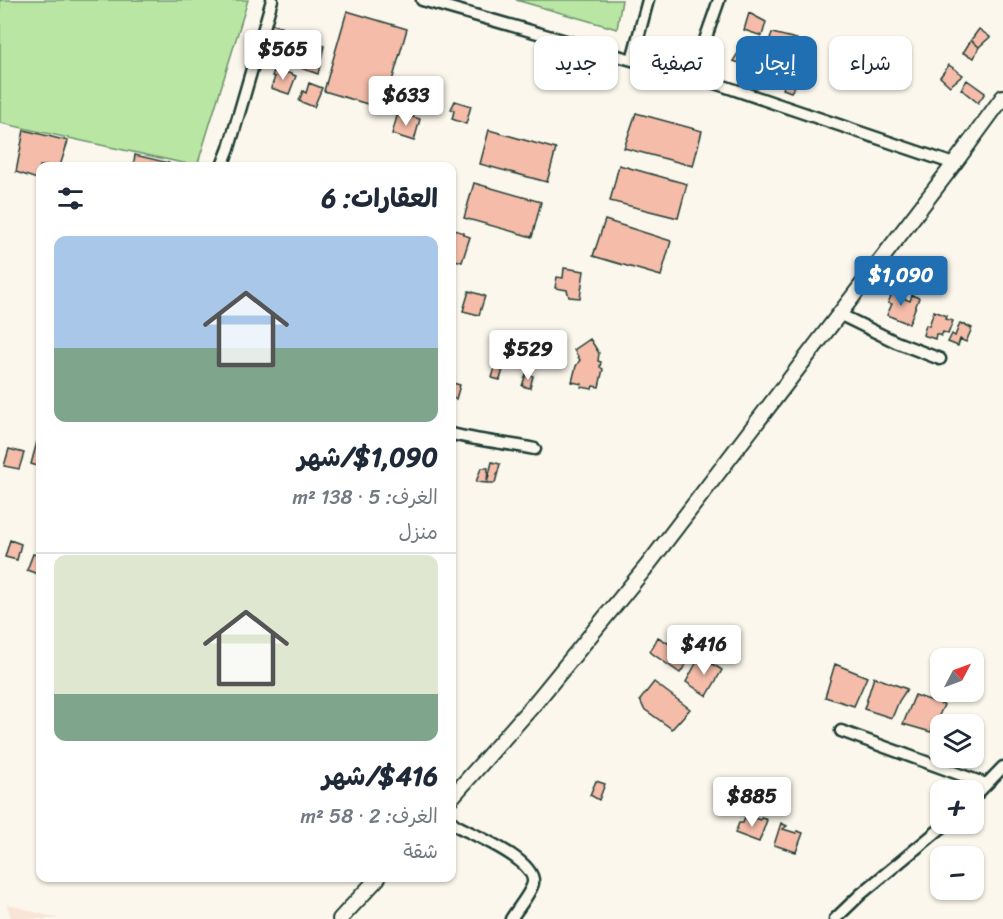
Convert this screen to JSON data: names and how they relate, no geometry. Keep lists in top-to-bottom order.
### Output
{
  "north": "top right",
  "page": {
    "price": [
      "$565",
      "$633",
      "$1,090",
      "$529",
      "$416",
      "$885"
    ],
    "chip": [
      "شراء",
      "إيجار",
      "تصفية",
      "جديد"
    ],
    "heading": "العقارات: 6",
    "list": [
      {
        "name": "$1,090/شهر",
        "note": "الغرف: 5 · 138 m² · منزل"
      },
      {
        "name": "$416/شهر",
        "note": "الغرف: 2 · 58 m² · شقة"
      }
    ],
    "map_buttons": ["+", "−"]
  }
}
